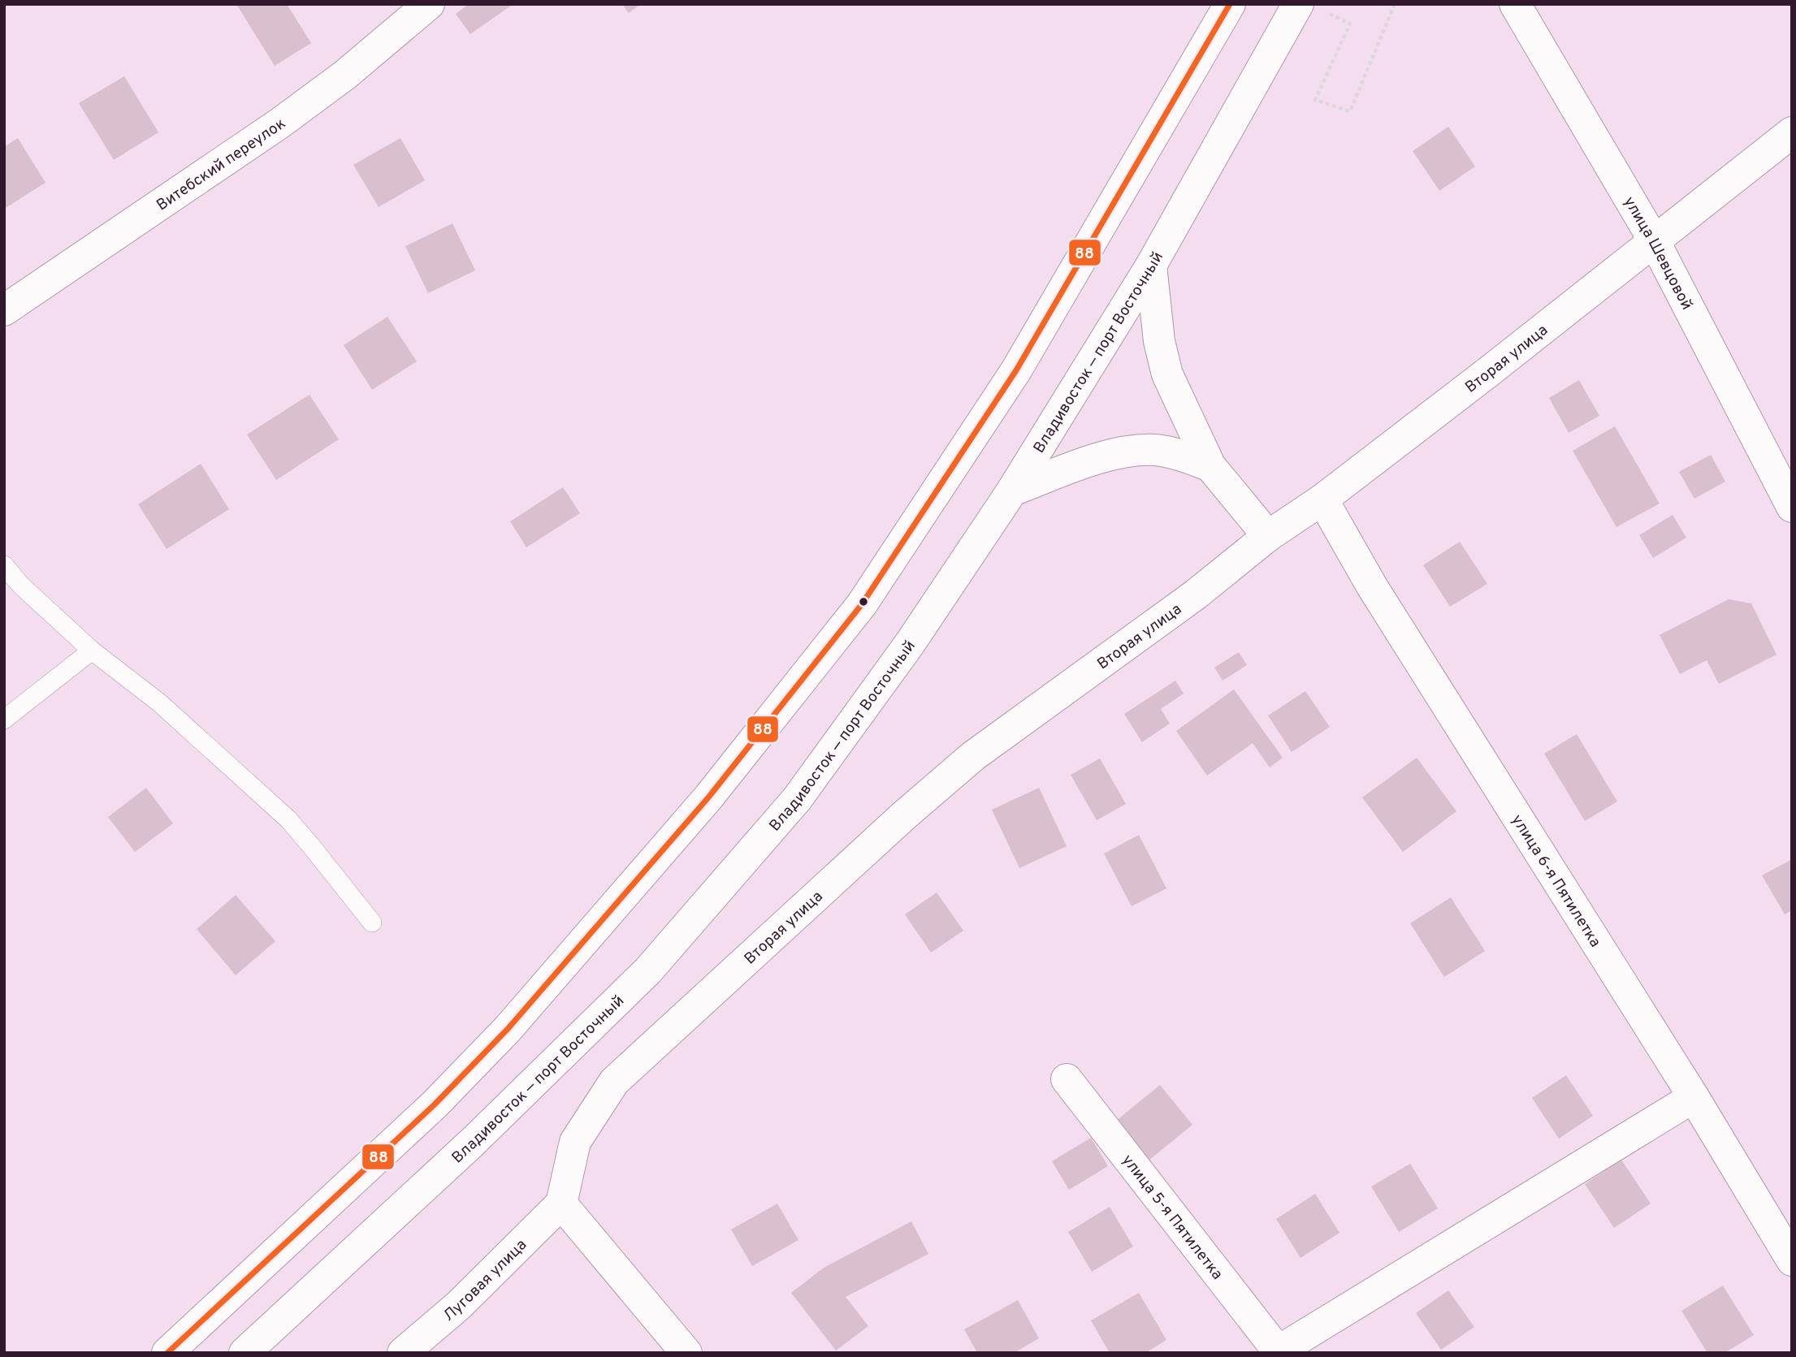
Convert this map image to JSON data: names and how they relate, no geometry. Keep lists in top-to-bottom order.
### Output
{
  "streets": {
    "main road": [
      "Витебский переулок",
      "улица Шевцовой",
      "Владивосток — порт Восточный",
      "Вторая улица",
      "улица 6-я Пятилетка",
      "улица 5-я Пятилетка",
      "Луговая улица"
    ]
  },
  "crossings": [
    ["улица Шевцовой", "Вторая улица"],
    ["Вторая улица", "улица 6-я Пятилетка"],
    ["Вторая улица", "Луговая улица"]
  ],
  "lines": ["transit line 88"]
}
